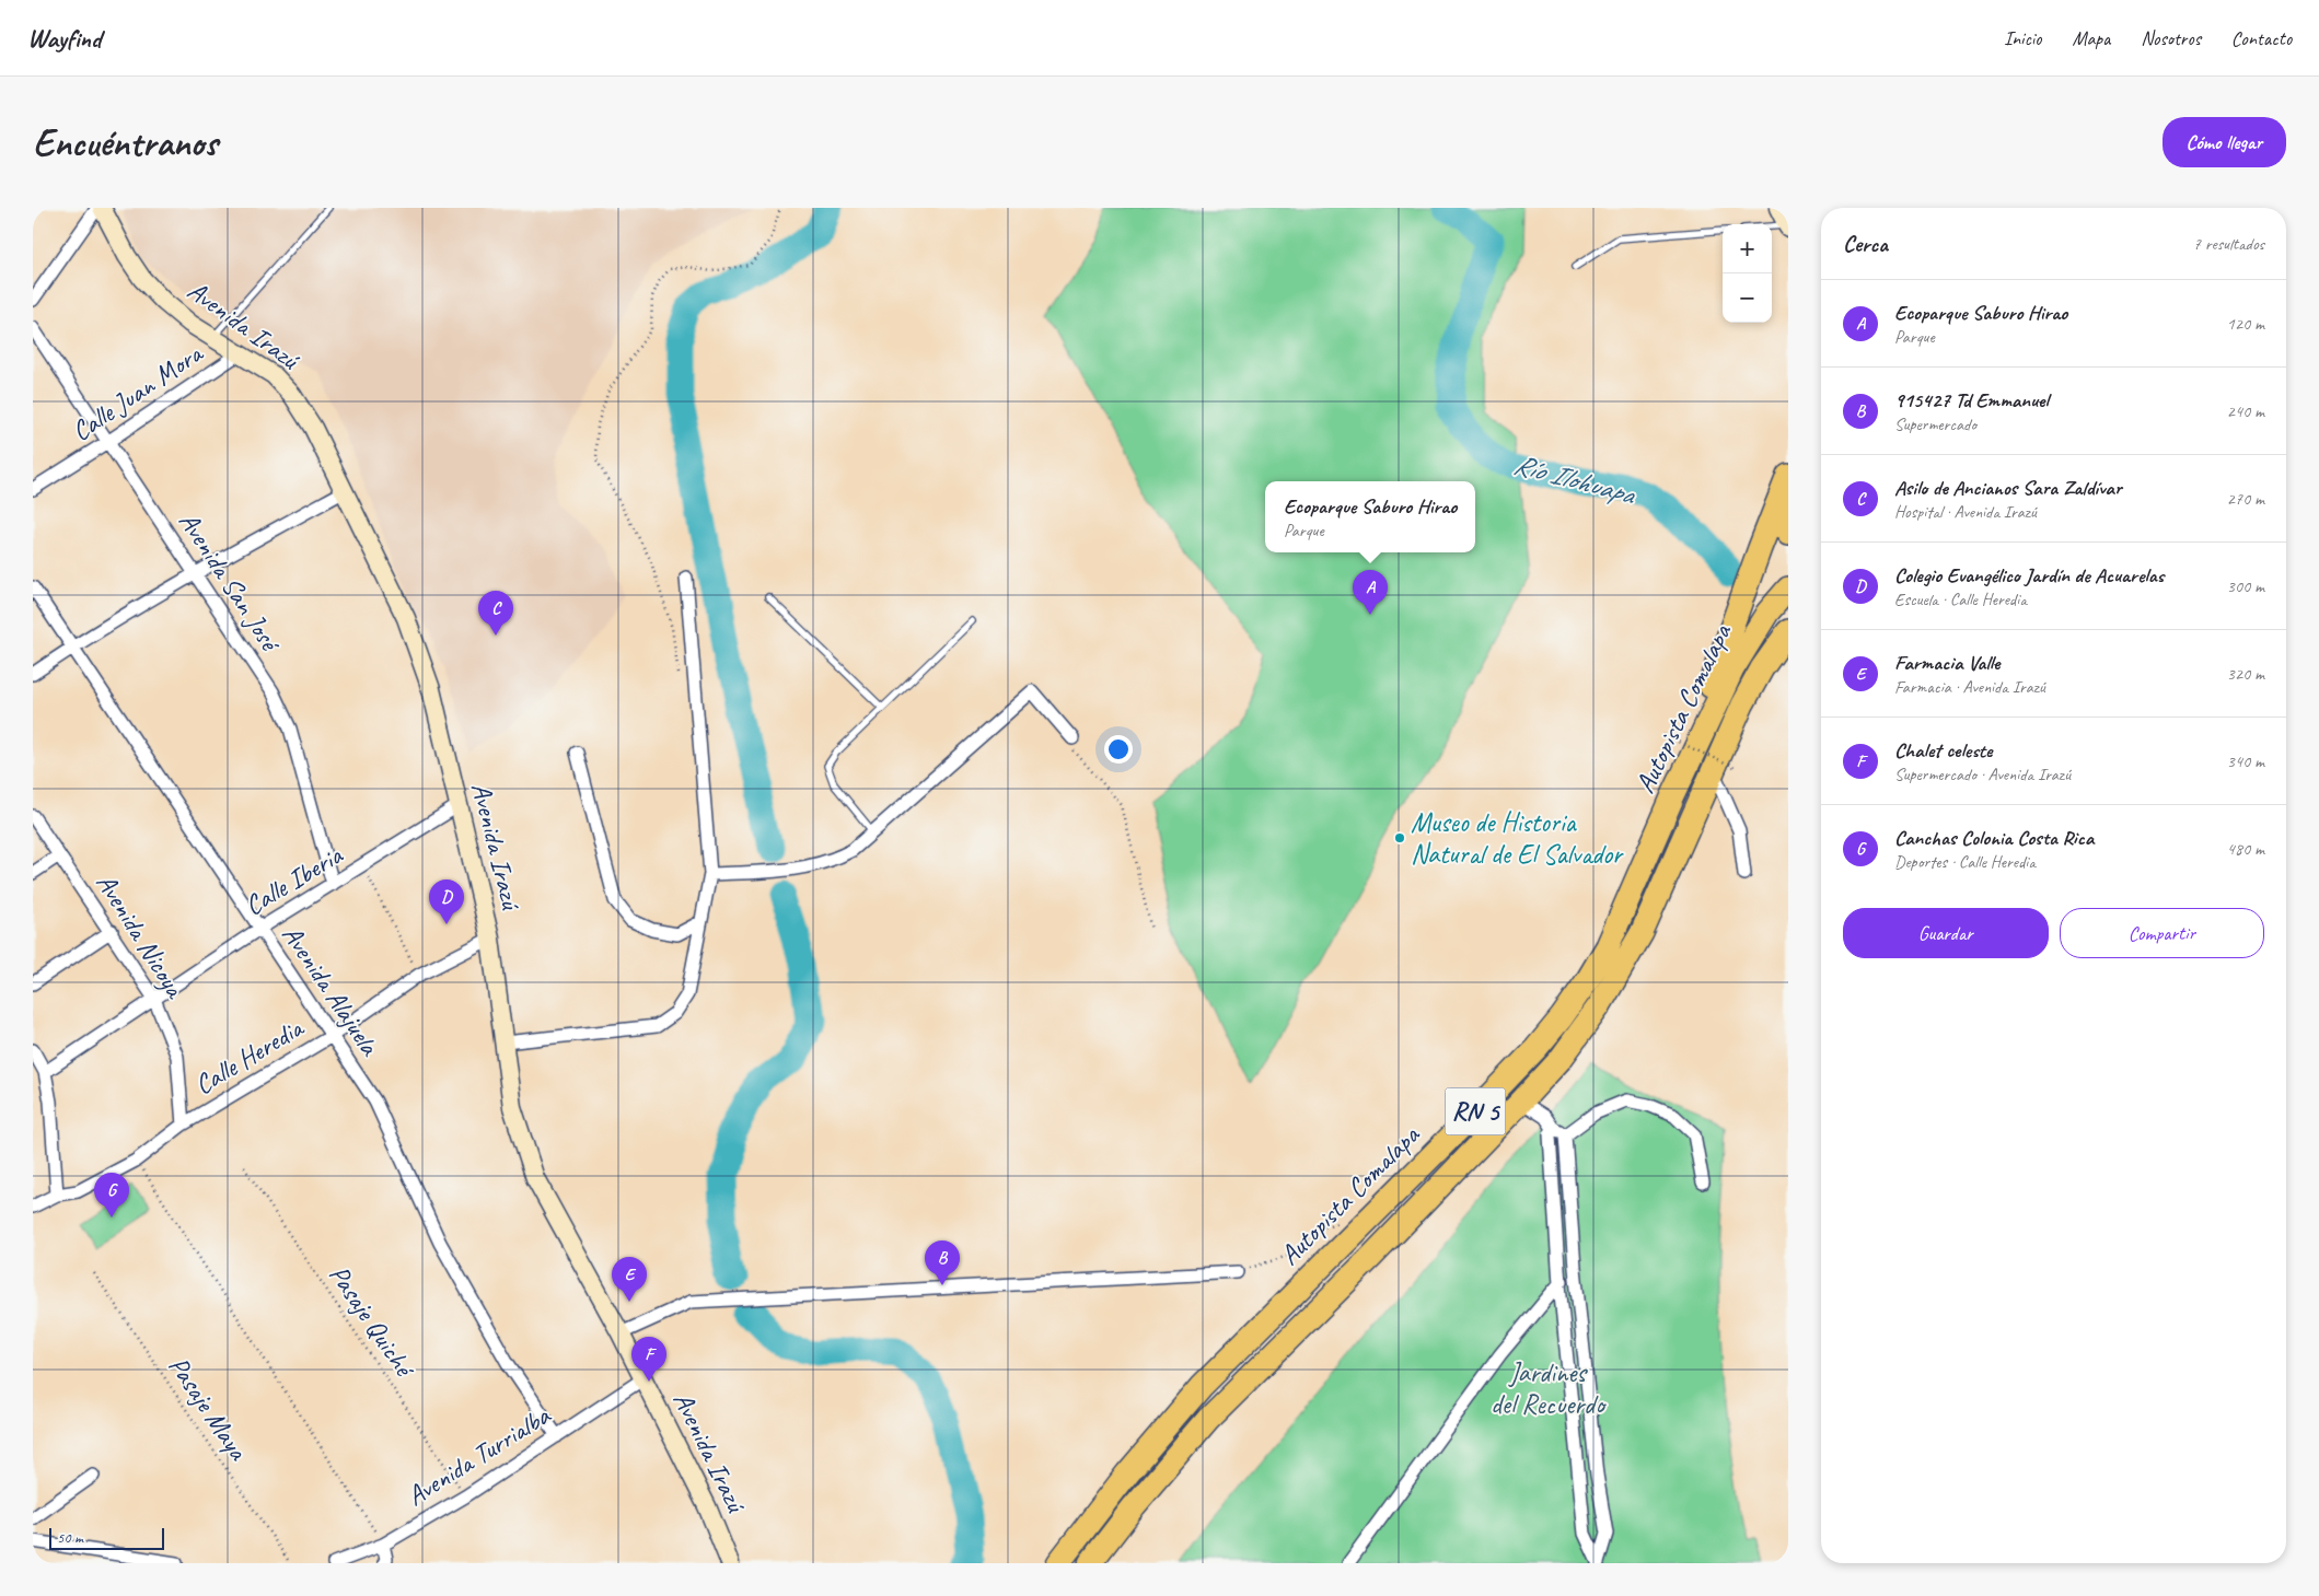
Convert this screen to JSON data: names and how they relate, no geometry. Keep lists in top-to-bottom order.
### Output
{
  "streets": {
    "highway": ["Autopista Comalapa", "RN 5"],
    "street": [
      "Avenida Irazú",
      "Calle Juan Mora",
      "Avenida San José",
      "Calle Iberia",
      "Avenida Nicoya",
      "Avenida Alajuela",
      "Calle Heredia",
      "Avenida Turrialba"
    ],
    "path": ["Pasaje Quiché", "Pasaje Maya"]
  },
  "crossings": [
    ["Avenida Irazú", "Calle Juan Mora"],
    ["Avenida Irazú", "Calle Iberia"],
    ["Avenida Irazú", "Calle Heredia"],
    ["Avenida Irazú", "Avenida Turrialba"],
    ["Calle Juan Mora", "Avenida San José"],
    ["Avenida San José", "Calle Iberia"],
    ["Calle Iberia", "Avenida Nicoya"],
    ["Calle Iberia", "Avenida Alajuela"],
    ["Avenida Nicoya", "Calle Heredia"],
    ["Avenida Alajuela", "Calle Heredia"],
    ["Avenida Alajuela", "Avenida Turrialba"],
    ["Pasaje Quiché", "Avenida Turrialba"]
  ],
  "water": ["Río Ilohuapa"],
  "parks": ["Jardines del Recuerdo"],
  "places": ["Museo de Historia Natural de El Salvador"],
  "scale_bar": "50 m",
  "page": {
    "header": "Wayfind",
    "nav": [
      "Inicio",
      "Mapa",
      "Nosotros",
      "Contacto"
    ],
    "buttons": [
      "Cómo llegar",
      ["Guardar", "Compartir"]
    ],
    "title": "Encuéntranos",
    "heading": ["Cerca", "7 resultados"],
    "map_buttons": ["+", "−"],
    "list": [
      {
        "mark": "A",
        "name": "Ecoparque Saburo Hirao",
        "note": "Parque",
        "value": "120 m"
      },
      {
        "mark": "B",
        "name": "915427 Td Emmanuel",
        "note": "Supermercado",
        "value": "240 m"
      },
      {
        "mark": "C",
        "name": "Asilo de Ancianos Sara Zaldívar",
        "note": "Hospital · Avenida Irazú",
        "value": "270 m"
      },
      {
        "mark": "D",
        "name": "Colegio Evangélico Jardín de Acuarelas",
        "note": "Escuela · Calle Heredia",
        "value": "300 m"
      },
      {
        "mark": "E",
        "name": "Farmacia Valle",
        "note": "Farmacia · Avenida Irazú",
        "value": "320 m"
      },
      {
        "mark": "F",
        "name": "Chalet celeste",
        "note": "Supermercado · Avenida Irazú",
        "value": "340 m"
      },
      {
        "mark": "G",
        "name": "Canchas Colonia Costa Rica",
        "note": "Deportes · Calle Heredia",
        "value": "480 m"
      }
    ],
    "popup": ["Ecoparque Saburo Hirao", "Parque"],
    "pins": [
      "A",
      "C",
      "D",
      "G",
      "B",
      "E",
      "F"
    ],
    "scale": "50 m"
  }
}
